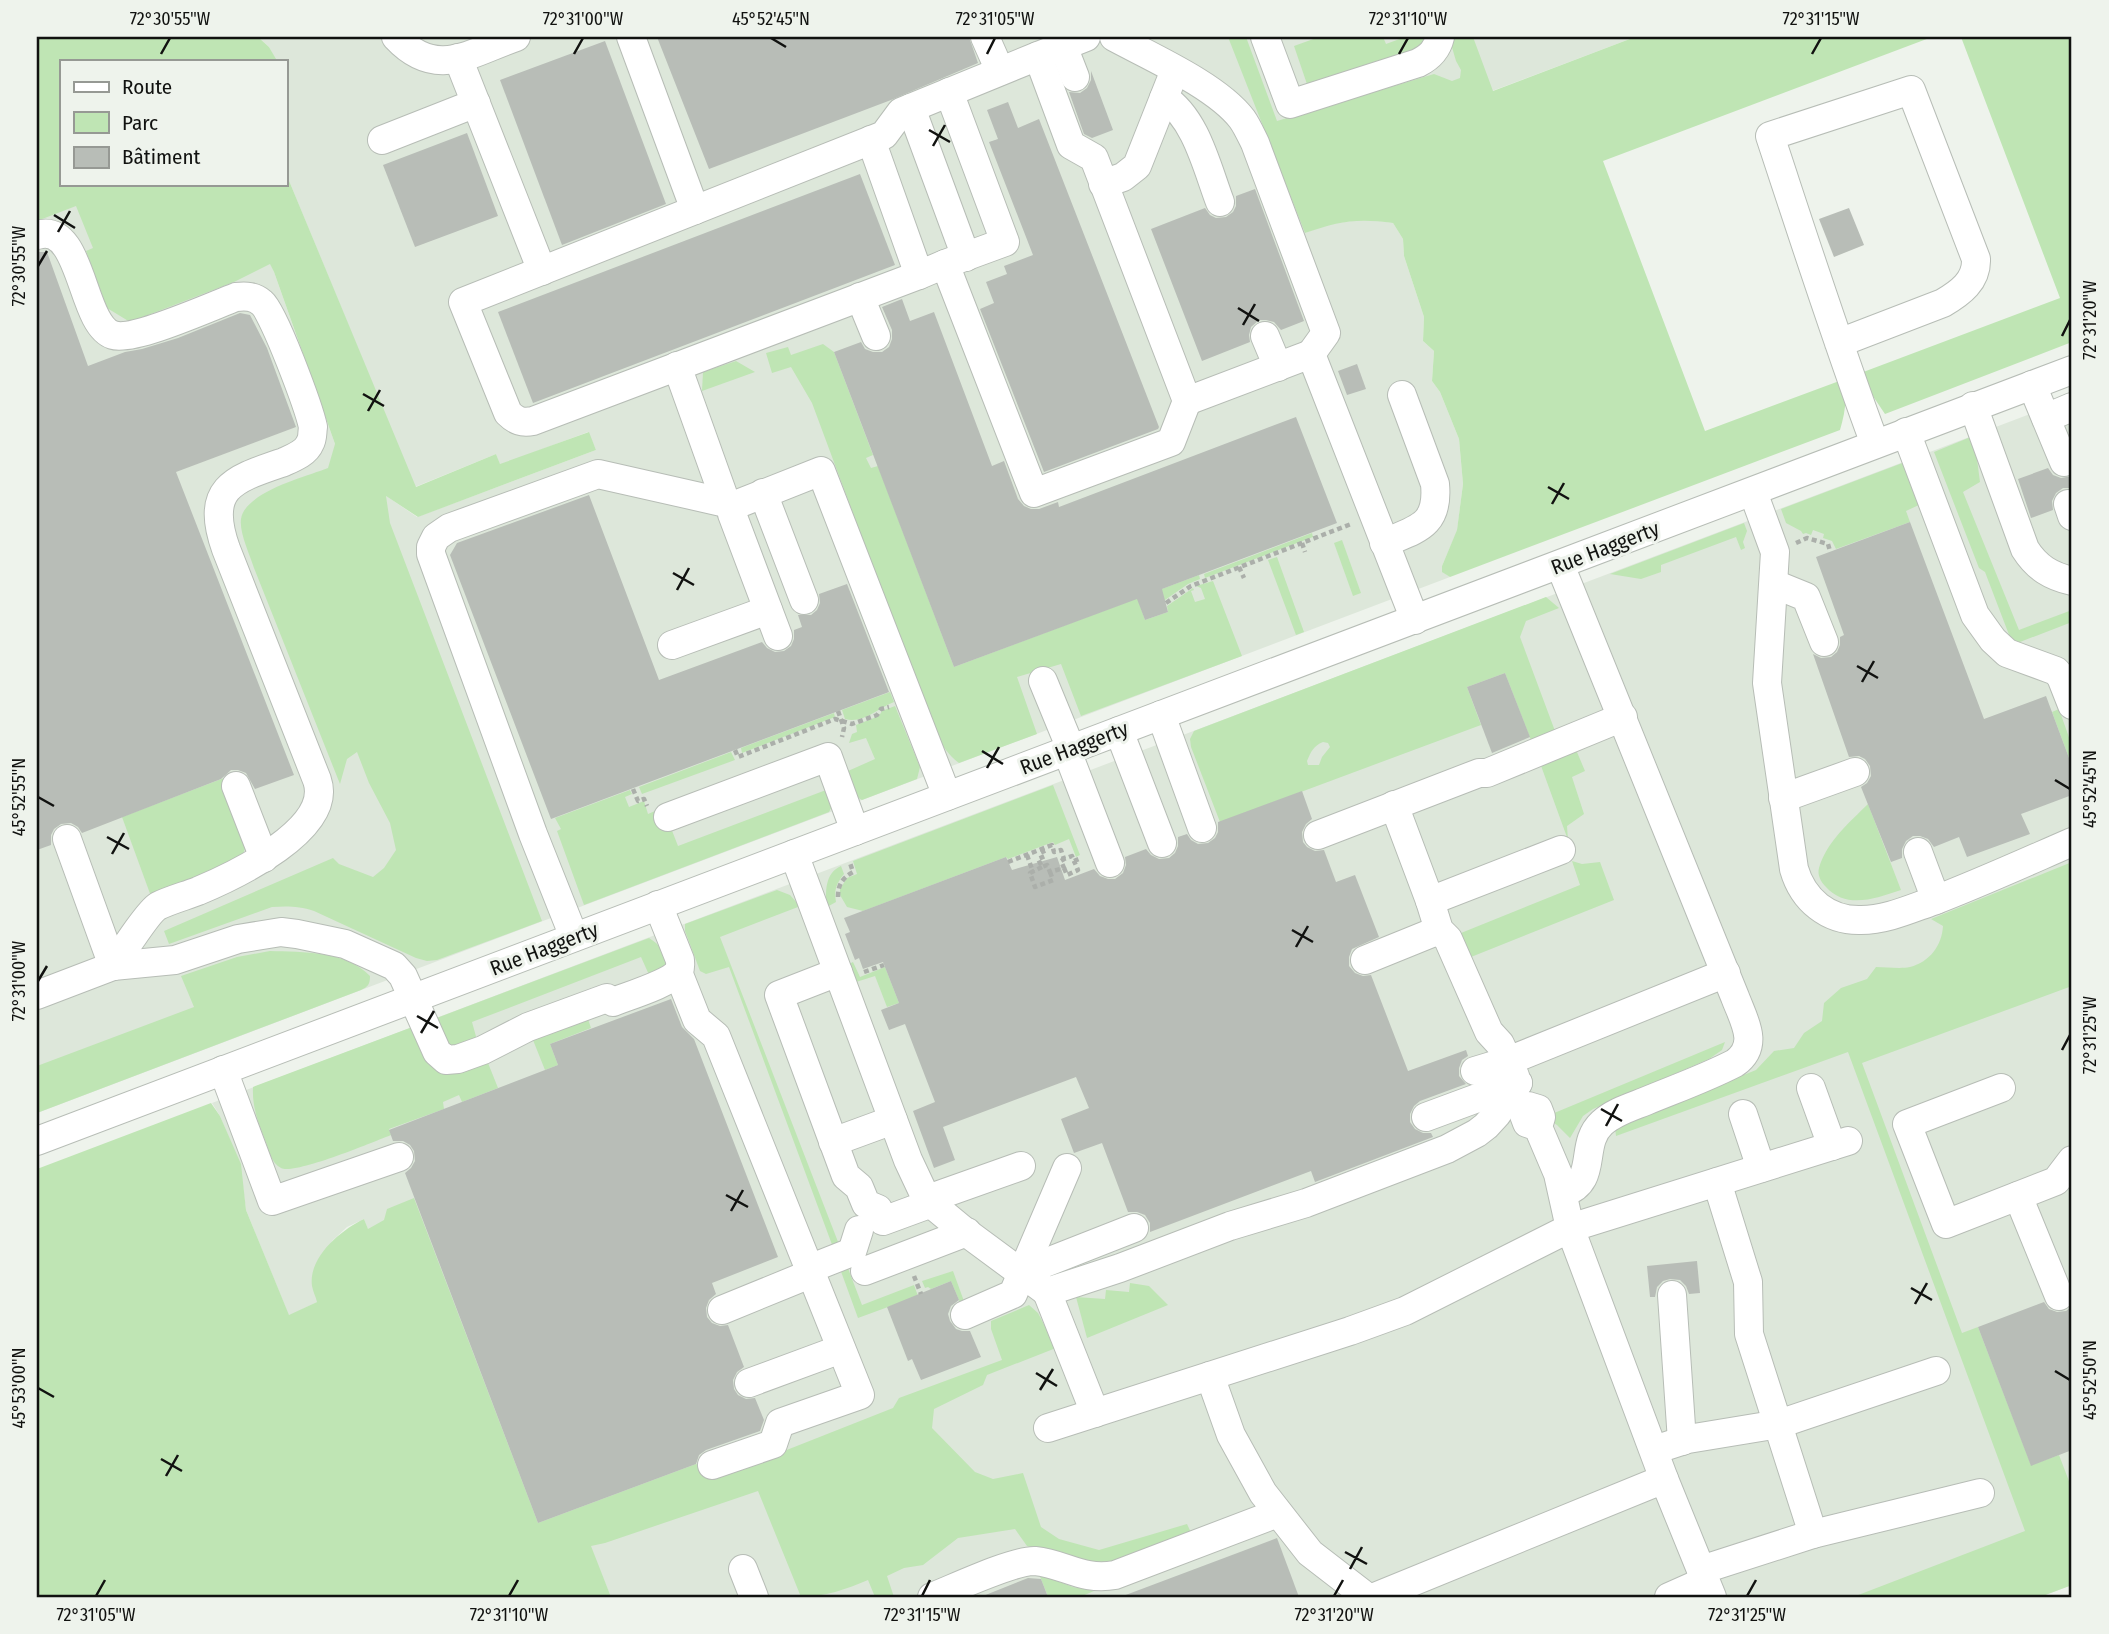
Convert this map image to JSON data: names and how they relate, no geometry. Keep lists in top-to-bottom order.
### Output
{
  "streets": {
    "street": ["Rue Haggerty"]
  },
  "legend": ["Route", "Parc", "Bâtiment"],
  "coordinates": [
    "72°30'55\"W",
    "72°31'00\"W",
    "45°52'45\"N",
    "72°31'05\"W",
    "72°31'10\"W",
    "72°31'15\"W",
    "72°31'20\"W",
    "45°52'55\"N",
    "72°31'25\"W",
    "45°52'50\"N",
    "45°53'00\"N"
  ]
}
